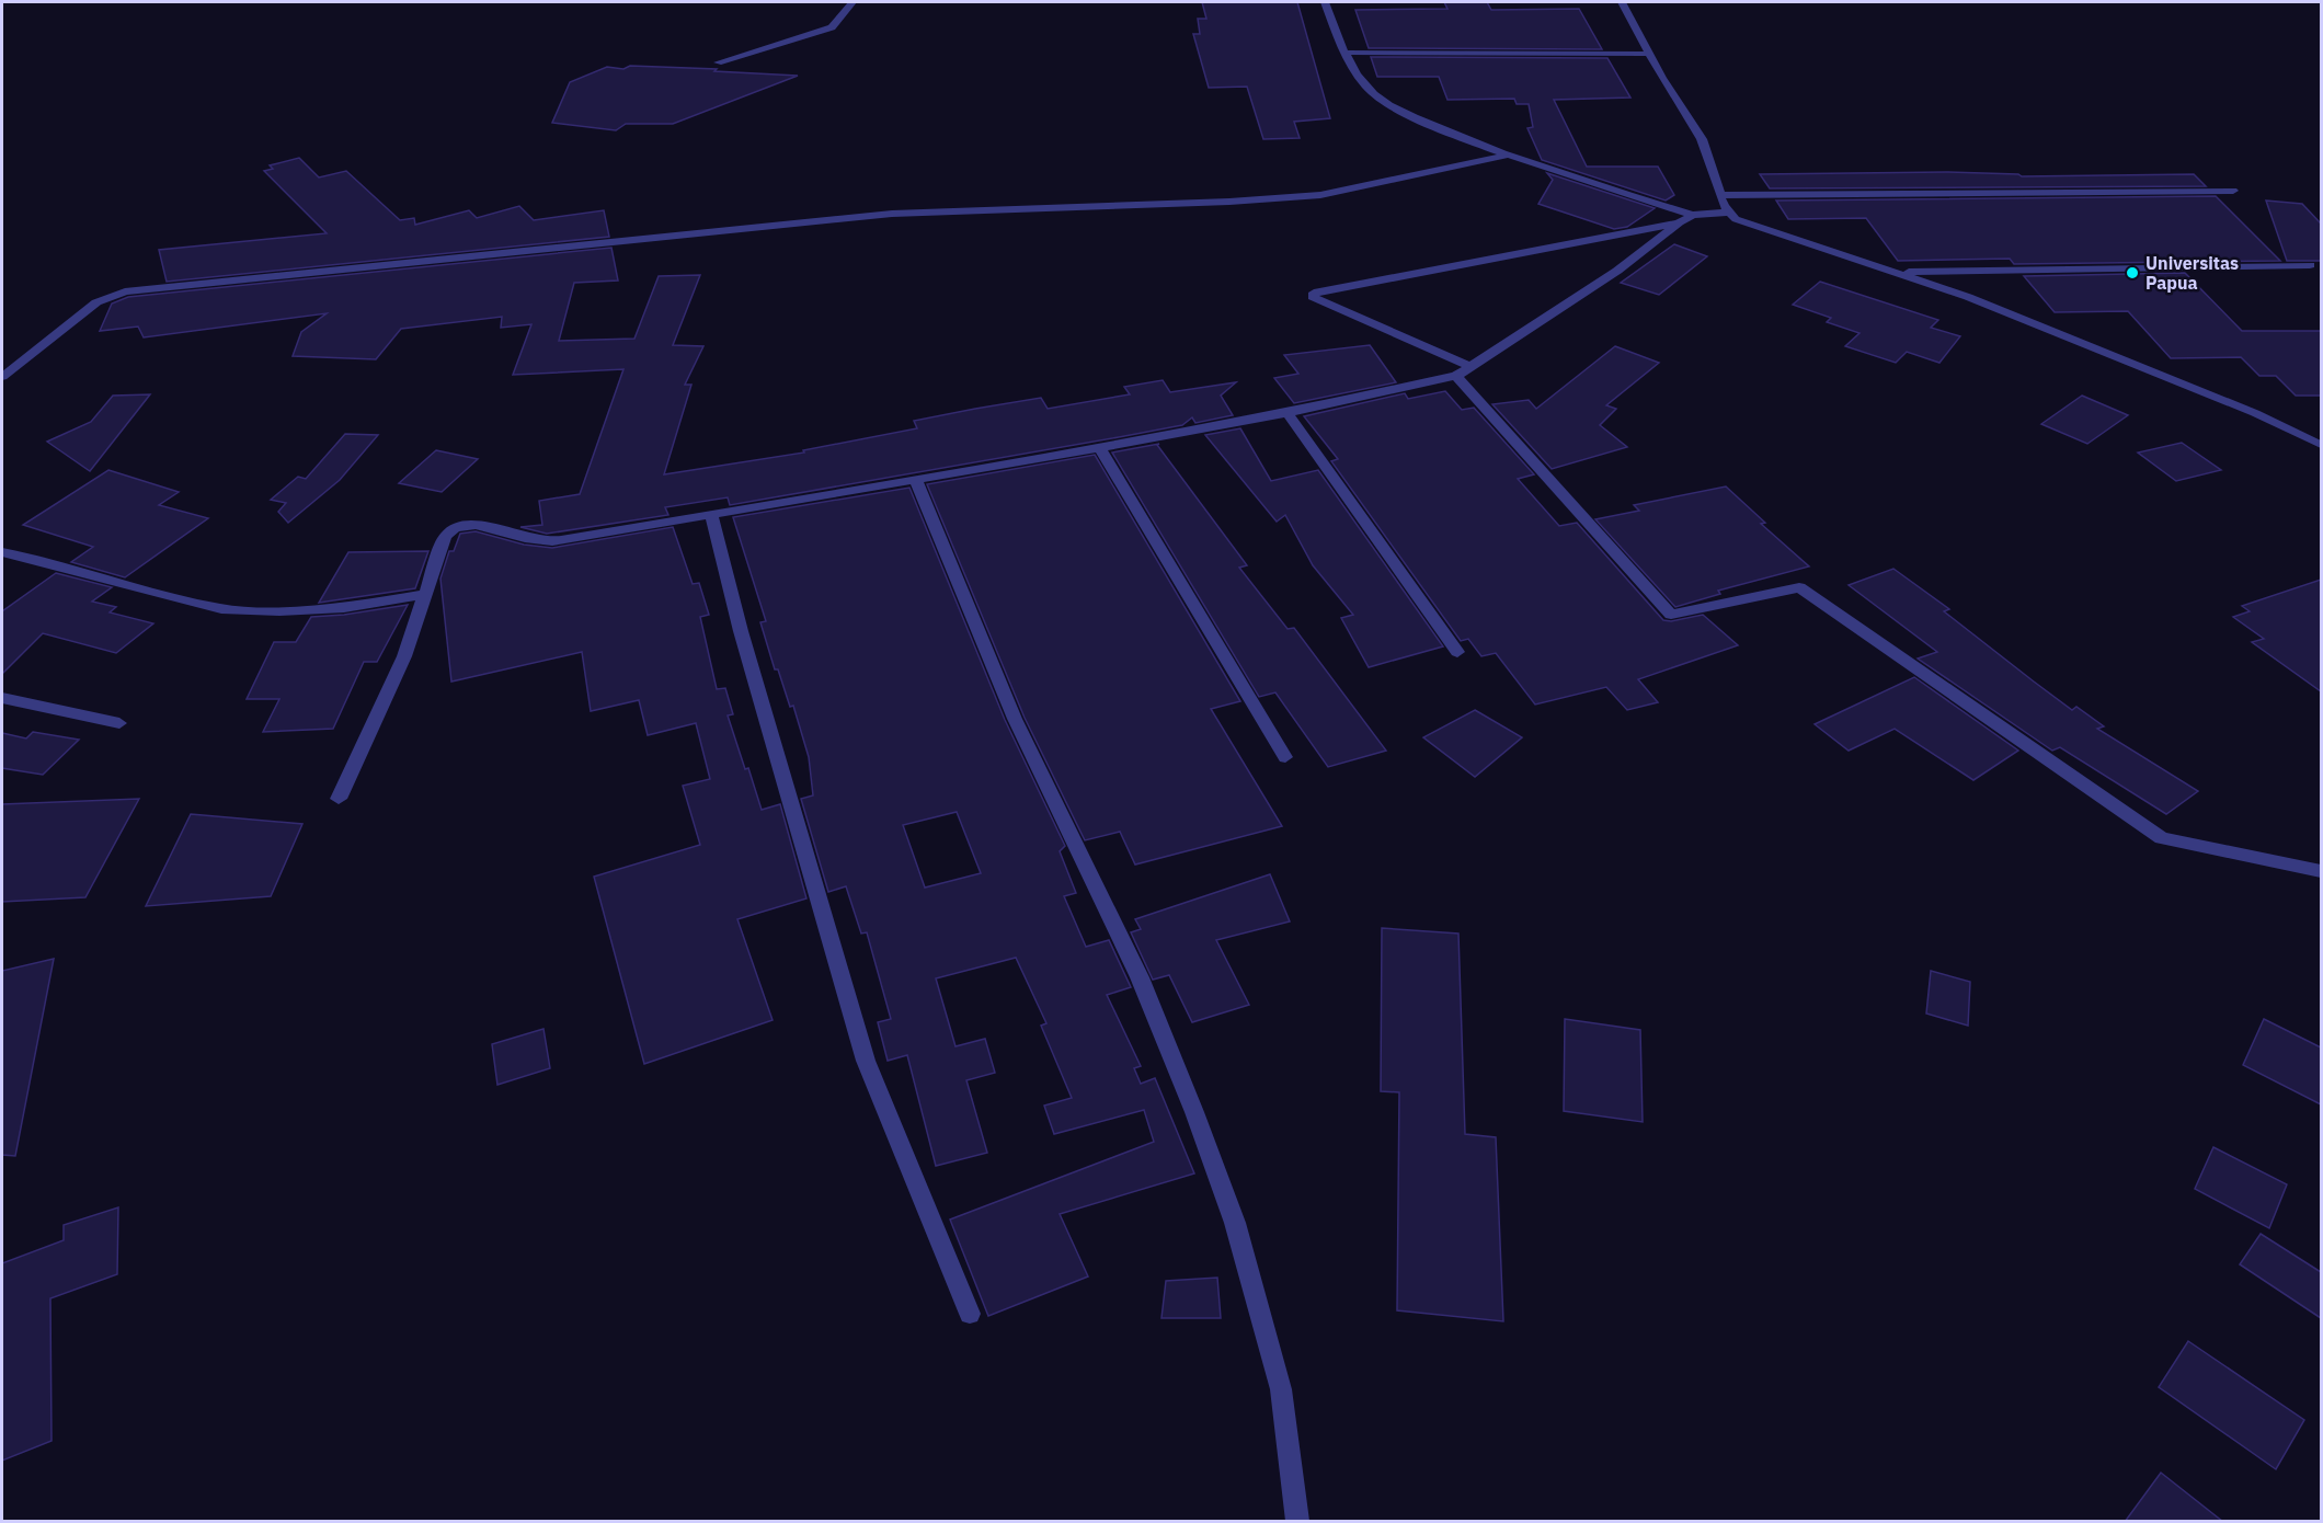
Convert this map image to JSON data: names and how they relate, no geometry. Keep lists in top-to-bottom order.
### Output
{
  "places": ["Universitas Papua"]
}
